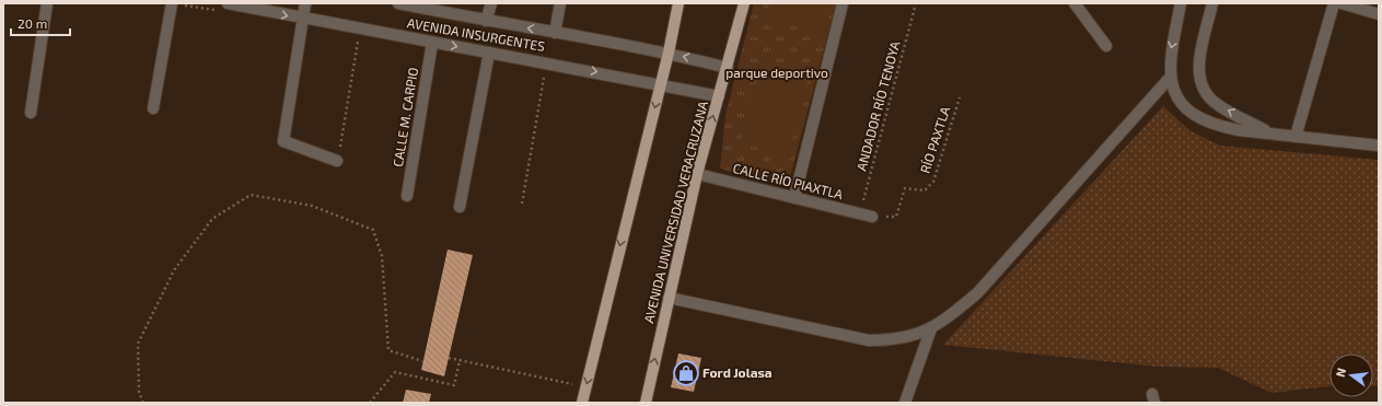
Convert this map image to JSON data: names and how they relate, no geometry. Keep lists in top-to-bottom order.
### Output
{
  "streets": {
    "main road": ["AVENIDA UNIVERSIDAD VERACRUZANA"],
    "street": ["AVENIDA INSURGENTES", "CALLE M. CARPIO", "CALLE RÍO PIAXTLA"],
    "path": ["ANDADOR RÍO TENOYA", "RÍO PAXTLA"]
  },
  "crossings": [
    ["AVENIDA INSURGENTES", "CALLE M. CARPIO"],
    ["AVENIDA INSURGENTES", "AVENIDA UNIVERSIDAD VERACRUZANA"],
    ["ANDADOR RÍO TENOYA", "CALLE RÍO PIAXTLA"],
    ["RÍO PAXTLA", "CALLE RÍO PIAXTLA"],
    ["CALLE RÍO PIAXTLA", "AVENIDA UNIVERSIDAD VERACRUZANA"]
  ],
  "parks": ["parque deportivo"],
  "places": {
    "shop": ["Ford Jolasa"]
  },
  "scale_bar": "20 m",
  "north": "left"
}
